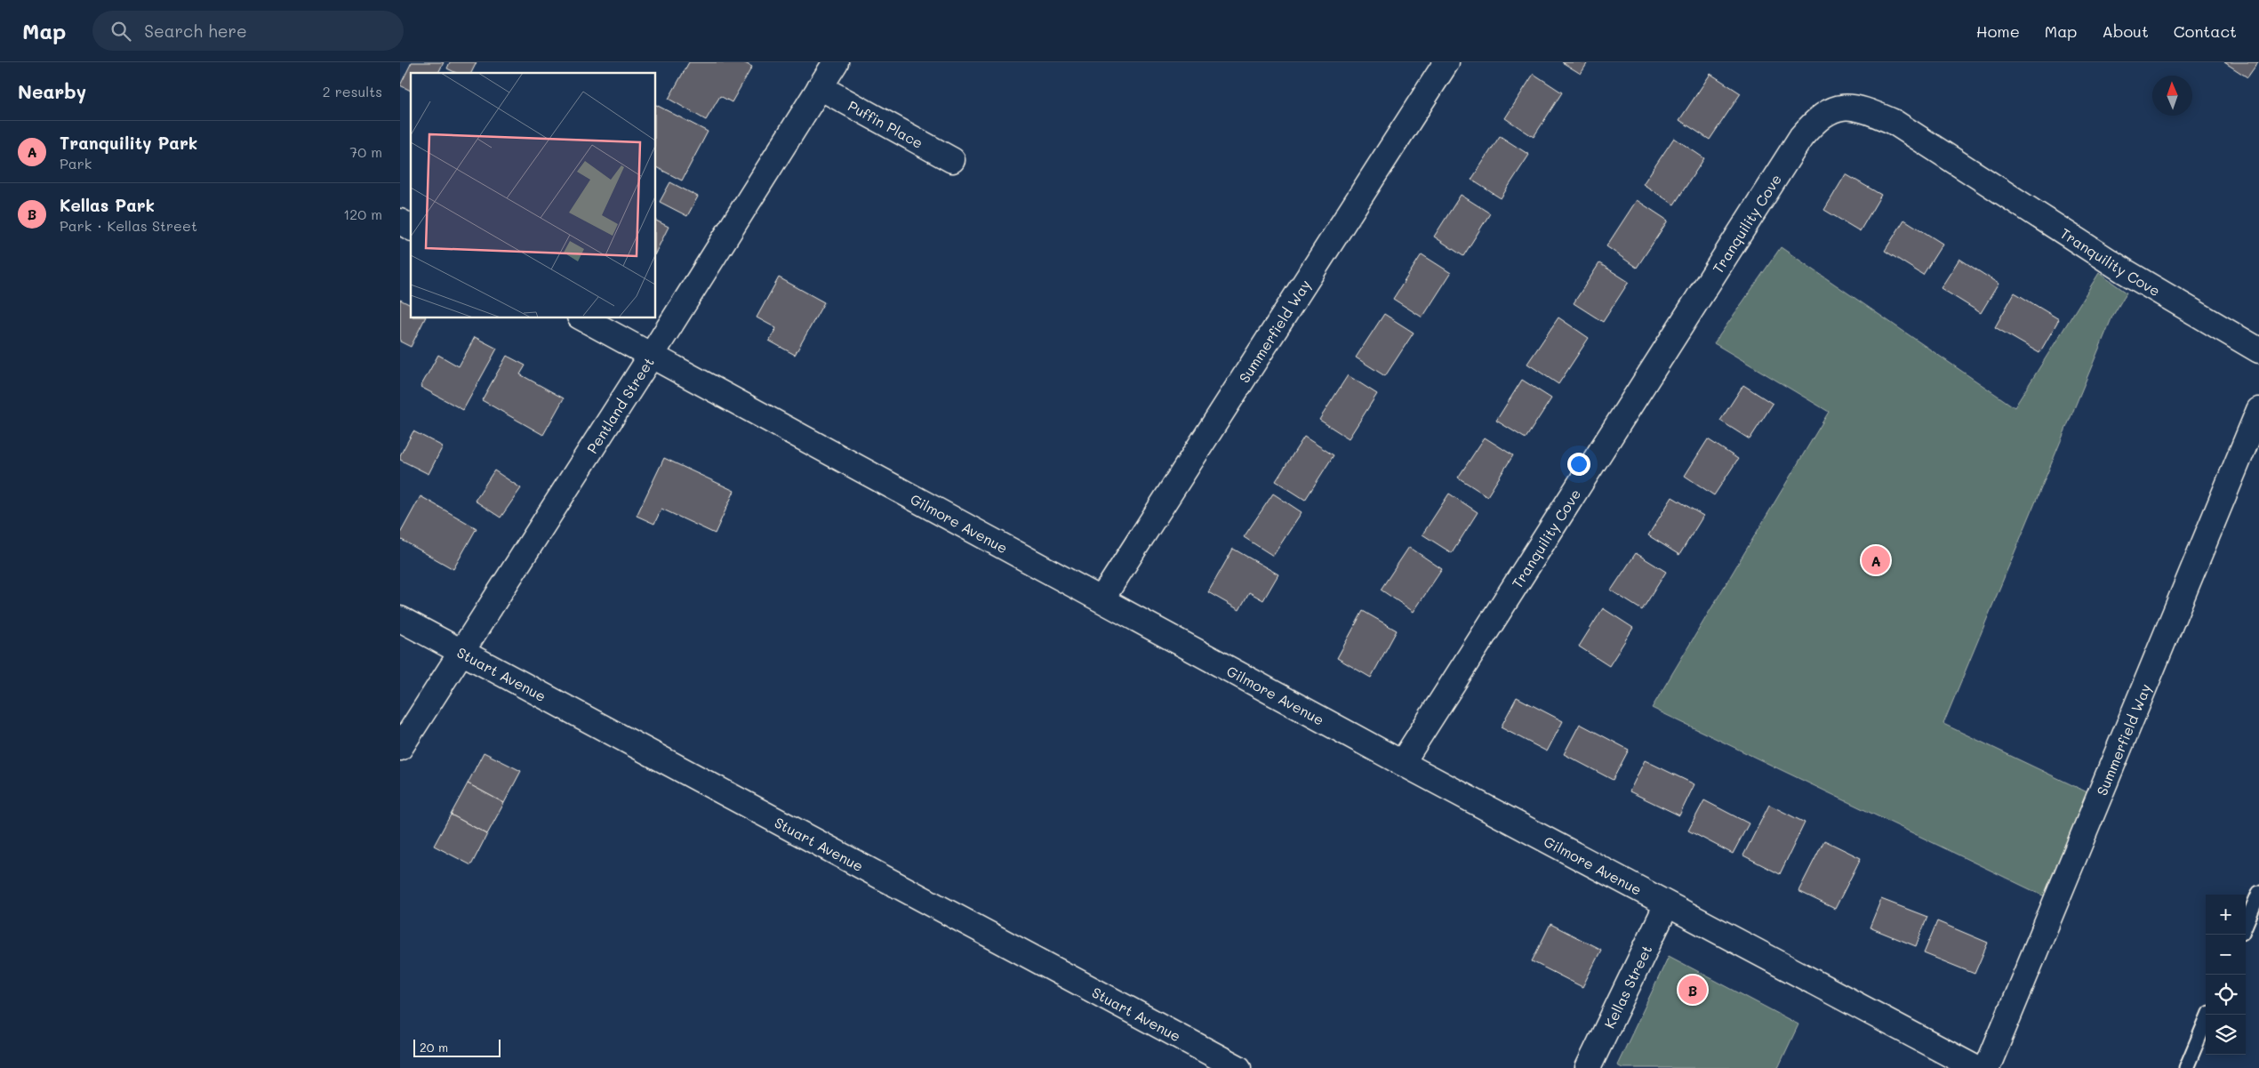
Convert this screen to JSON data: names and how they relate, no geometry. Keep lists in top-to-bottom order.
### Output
{
  "streets": {
    "street": [
      "Puffin Place",
      "Tranquility Cove",
      "Summerfield Way",
      "Pentland Street",
      "Gilmore Avenue",
      "Stuart Avenue",
      "Kellas Street"
    ]
  },
  "crossings": [
    ["Puffin Place", "Pentland Street"],
    ["Tranquility Cove", "Gilmore Avenue"],
    ["Summerfield Way", "Gilmore Avenue"],
    ["Pentland Street", "Gilmore Avenue"],
    ["Pentland Street", "Stuart Avenue"],
    ["Gilmore Avenue", "Kellas Street"]
  ],
  "scale_bar": "20 m",
  "north": "top",
  "page": {
    "header": "Map",
    "search": "Search here",
    "nav": [
      "Home",
      "Map",
      "About",
      "Contact"
    ],
    "heading": ["Nearby", "2 results"],
    "list": [
      {
        "mark": "A",
        "name": "Tranquility Park",
        "note": "Park",
        "value": "70 m"
      },
      {
        "mark": "B",
        "name": "Kellas Park",
        "note": "Park · Kellas Street",
        "value": "120 m"
      }
    ],
    "pins": ["A", "B"],
    "map_buttons": ["+", "−"],
    "scale": "20 m"
  }
}
